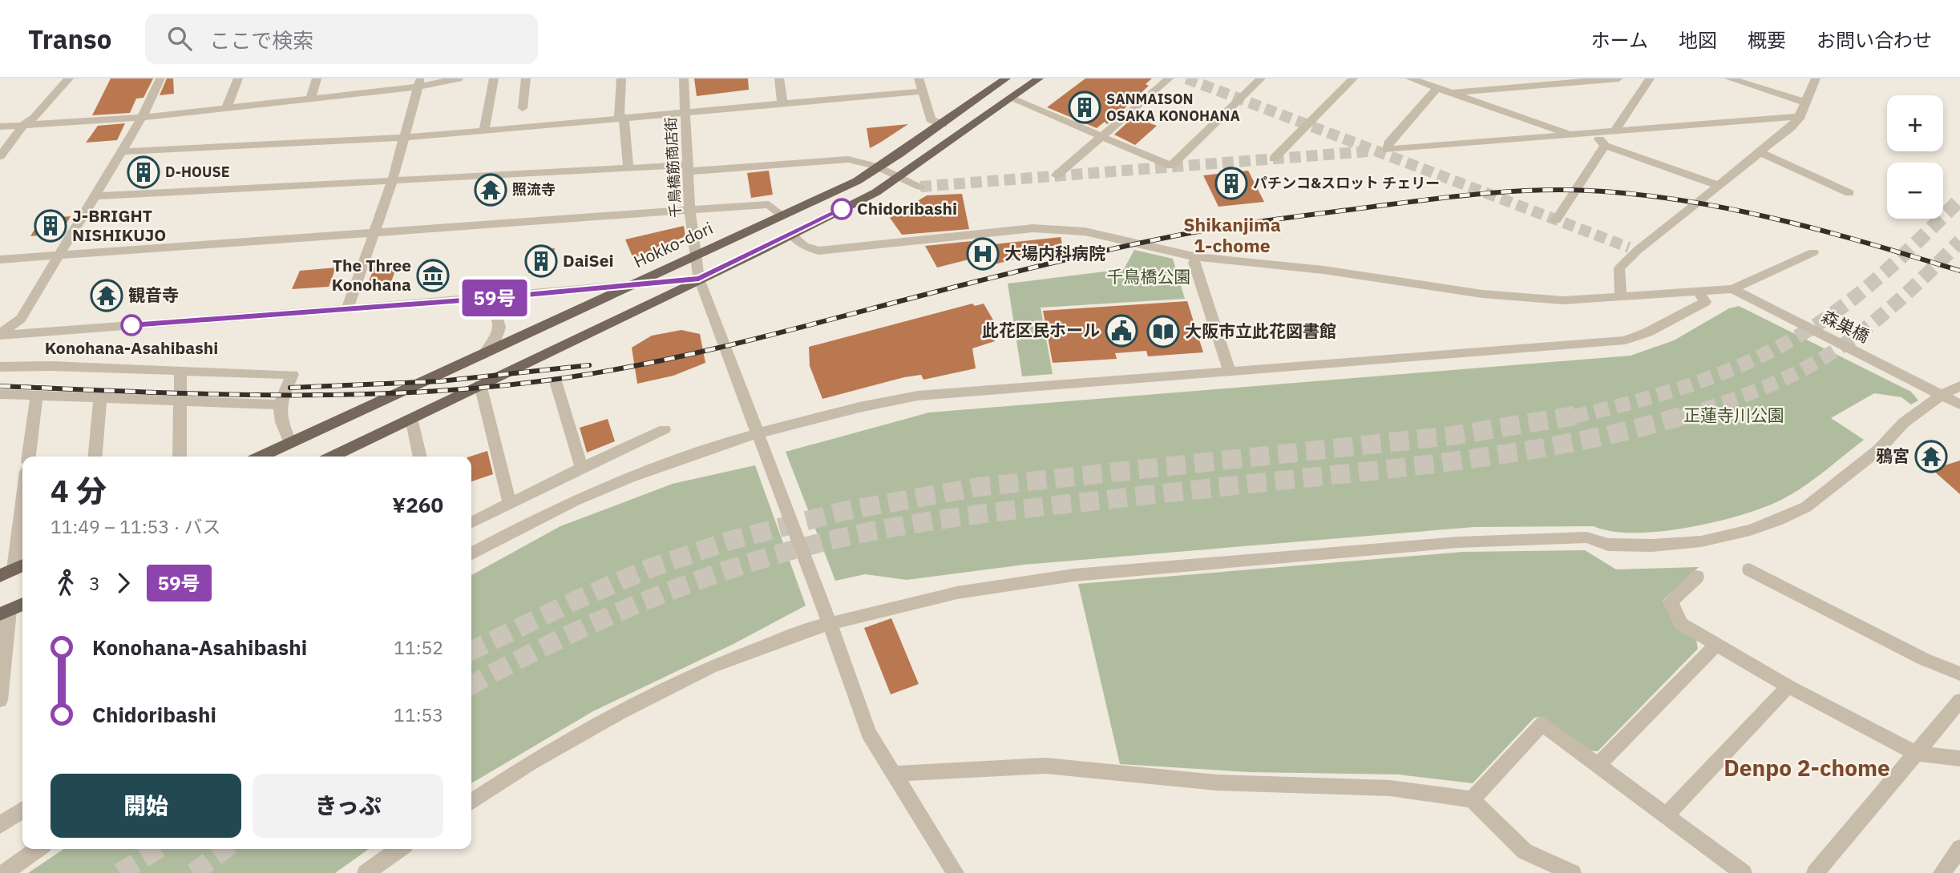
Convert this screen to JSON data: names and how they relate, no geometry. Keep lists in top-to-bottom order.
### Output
{
  "streets": {
    "main road": ["Hokko-dori"],
    "street": ["千鳥橋筋商店街", "森巣橋"]
  },
  "crossings": [
    ["千鳥橋筋商店街", "Hokko-dori"]
  ],
  "districts": ["Shikanjima 1-chome", "Denpo 2-chome"],
  "parks": ["千鳥橋公園", "正蓮寺川公園"],
  "places": {
    "building": [
      "SANMAISON OSAKA KONOHANA",
      "D-HOUSE",
      "パチンコ&スロット チェリー",
      "J-BRIGHT NISHIKUJO",
      "DaiSei"
    ],
    "temple": ["照流寺", "観音寺", "鴉宮"],
    "other": ["Chidoribashi", "Konohana-Asahibashi"],
    "hospital": ["大場内科病院"],
    "museum": ["The Three Konohana"],
    "public building": ["此花区民ホール"],
    "library": ["大阪市立此花図書館"]
  },
  "lines": ["bus line 59号"],
  "page": {
    "header": "Transo",
    "search": "ここで検索",
    "nav": [
      "ホーム",
      "地図",
      "概要",
      "お問い合わせ"
    ],
    "on_map": "59号",
    "map_buttons": ["+", "−"],
    "heading": ["4 分", "11:49 – 11:53 · バス", "¥260"],
    "legs": ["3", "59号"],
    "list": [
      {
        "name": "Konohana-Asahibashi",
        "value": "11:52"
      },
      {
        "name": "Chidoribashi",
        "value": "11:53"
      }
    ],
    "buttons": ["開始", "きっぷ"]
  }
}
